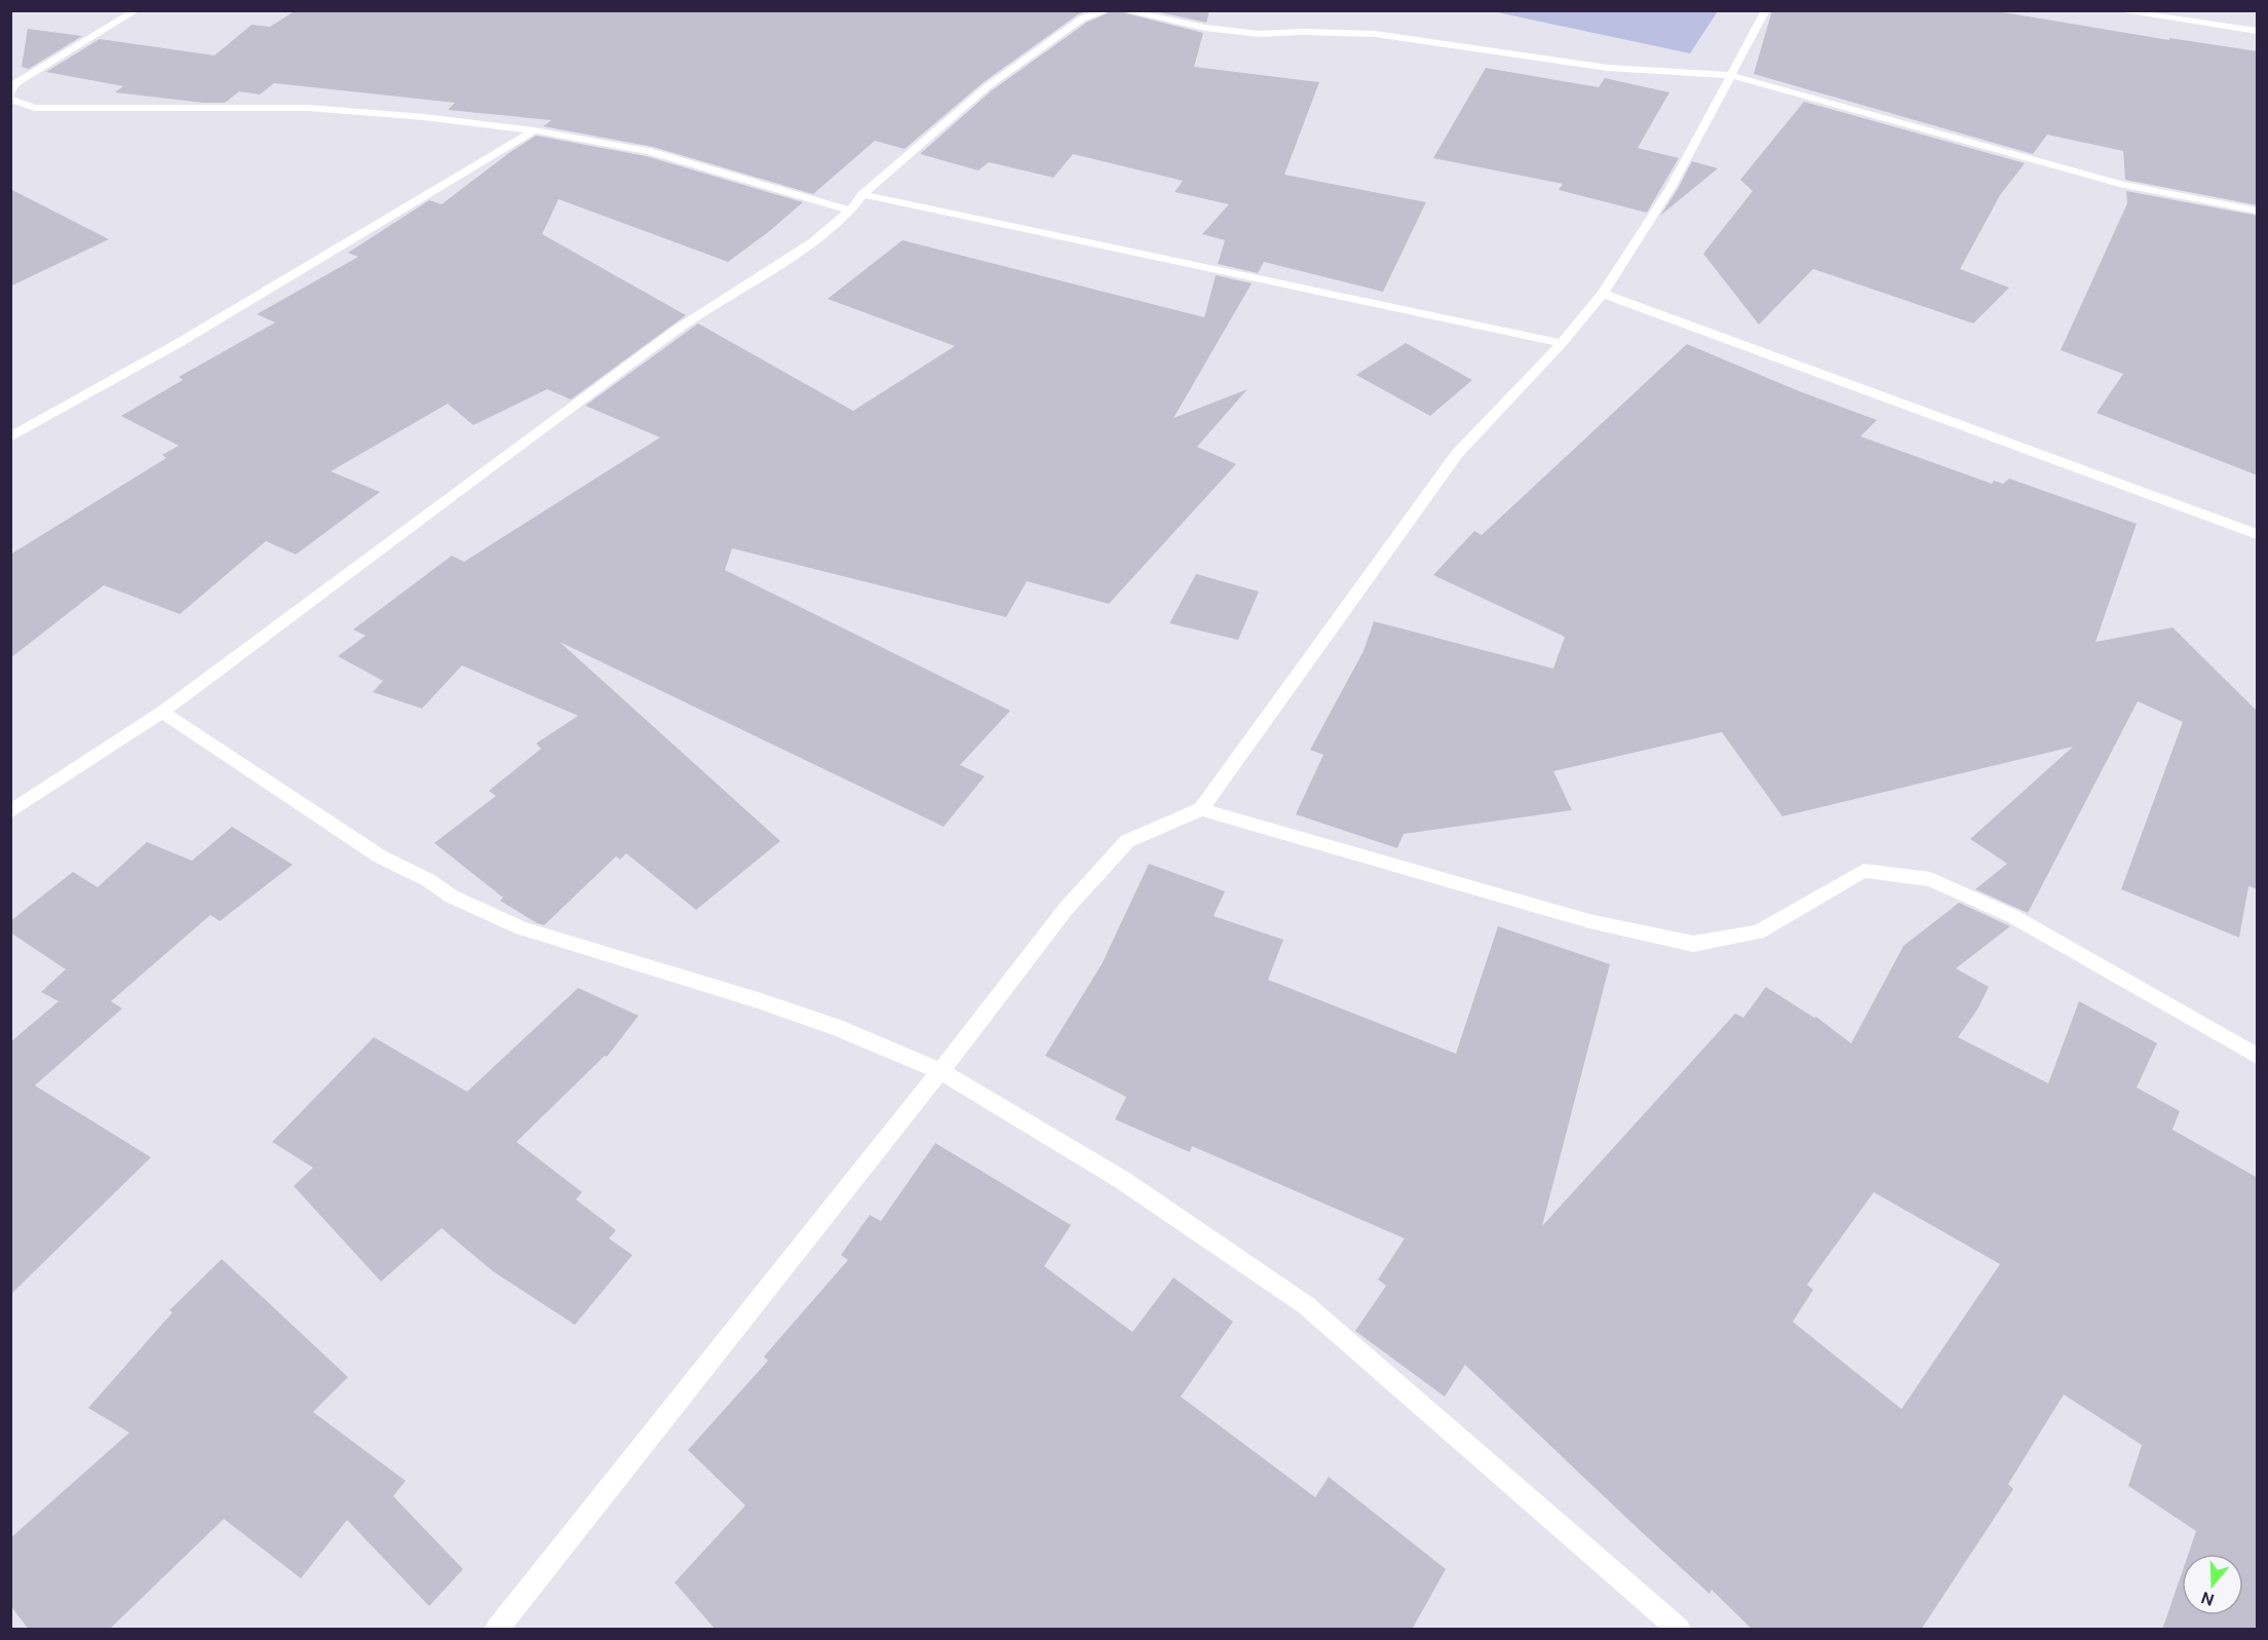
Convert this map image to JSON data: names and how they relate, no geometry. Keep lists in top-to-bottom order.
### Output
{
  "north": "bottom"
}
